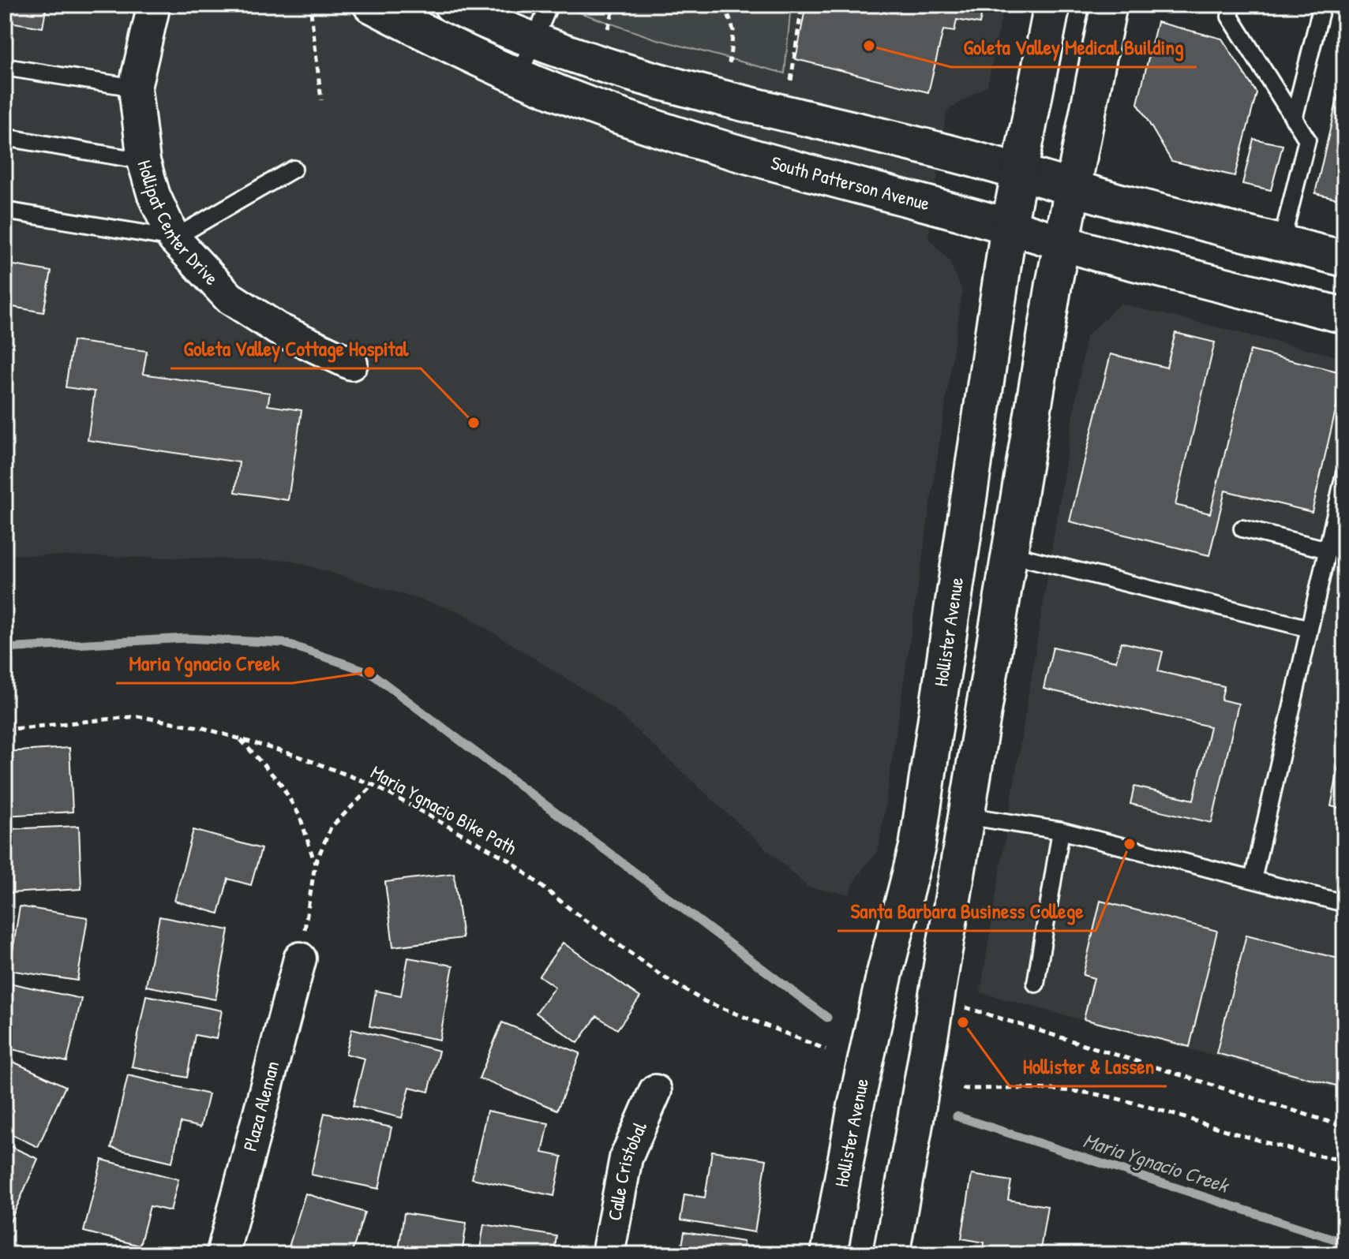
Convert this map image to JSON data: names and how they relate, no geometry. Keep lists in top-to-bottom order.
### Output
{
  "streets": {
    "main road": ["South Patterson Avenue", "Hollister Avenue"],
    "street": ["Hollipat Center Drive", "Plaza Aleman", "Calle Cristobal"],
    "path": ["Maria Ygnacio Bike Path"]
  },
  "crossings": [
    ["South Patterson Avenue", "Hollister Avenue"]
  ],
  "water": ["Maria Ygnacio Creek"],
  "places": [
    "Goleta Valley Medical Building",
    "Goleta Valley Cottage Hospital",
    "Maria Ygnacio Creek",
    "Santa Barbara Business College",
    "Hollister & Lassen"
  ]
}
